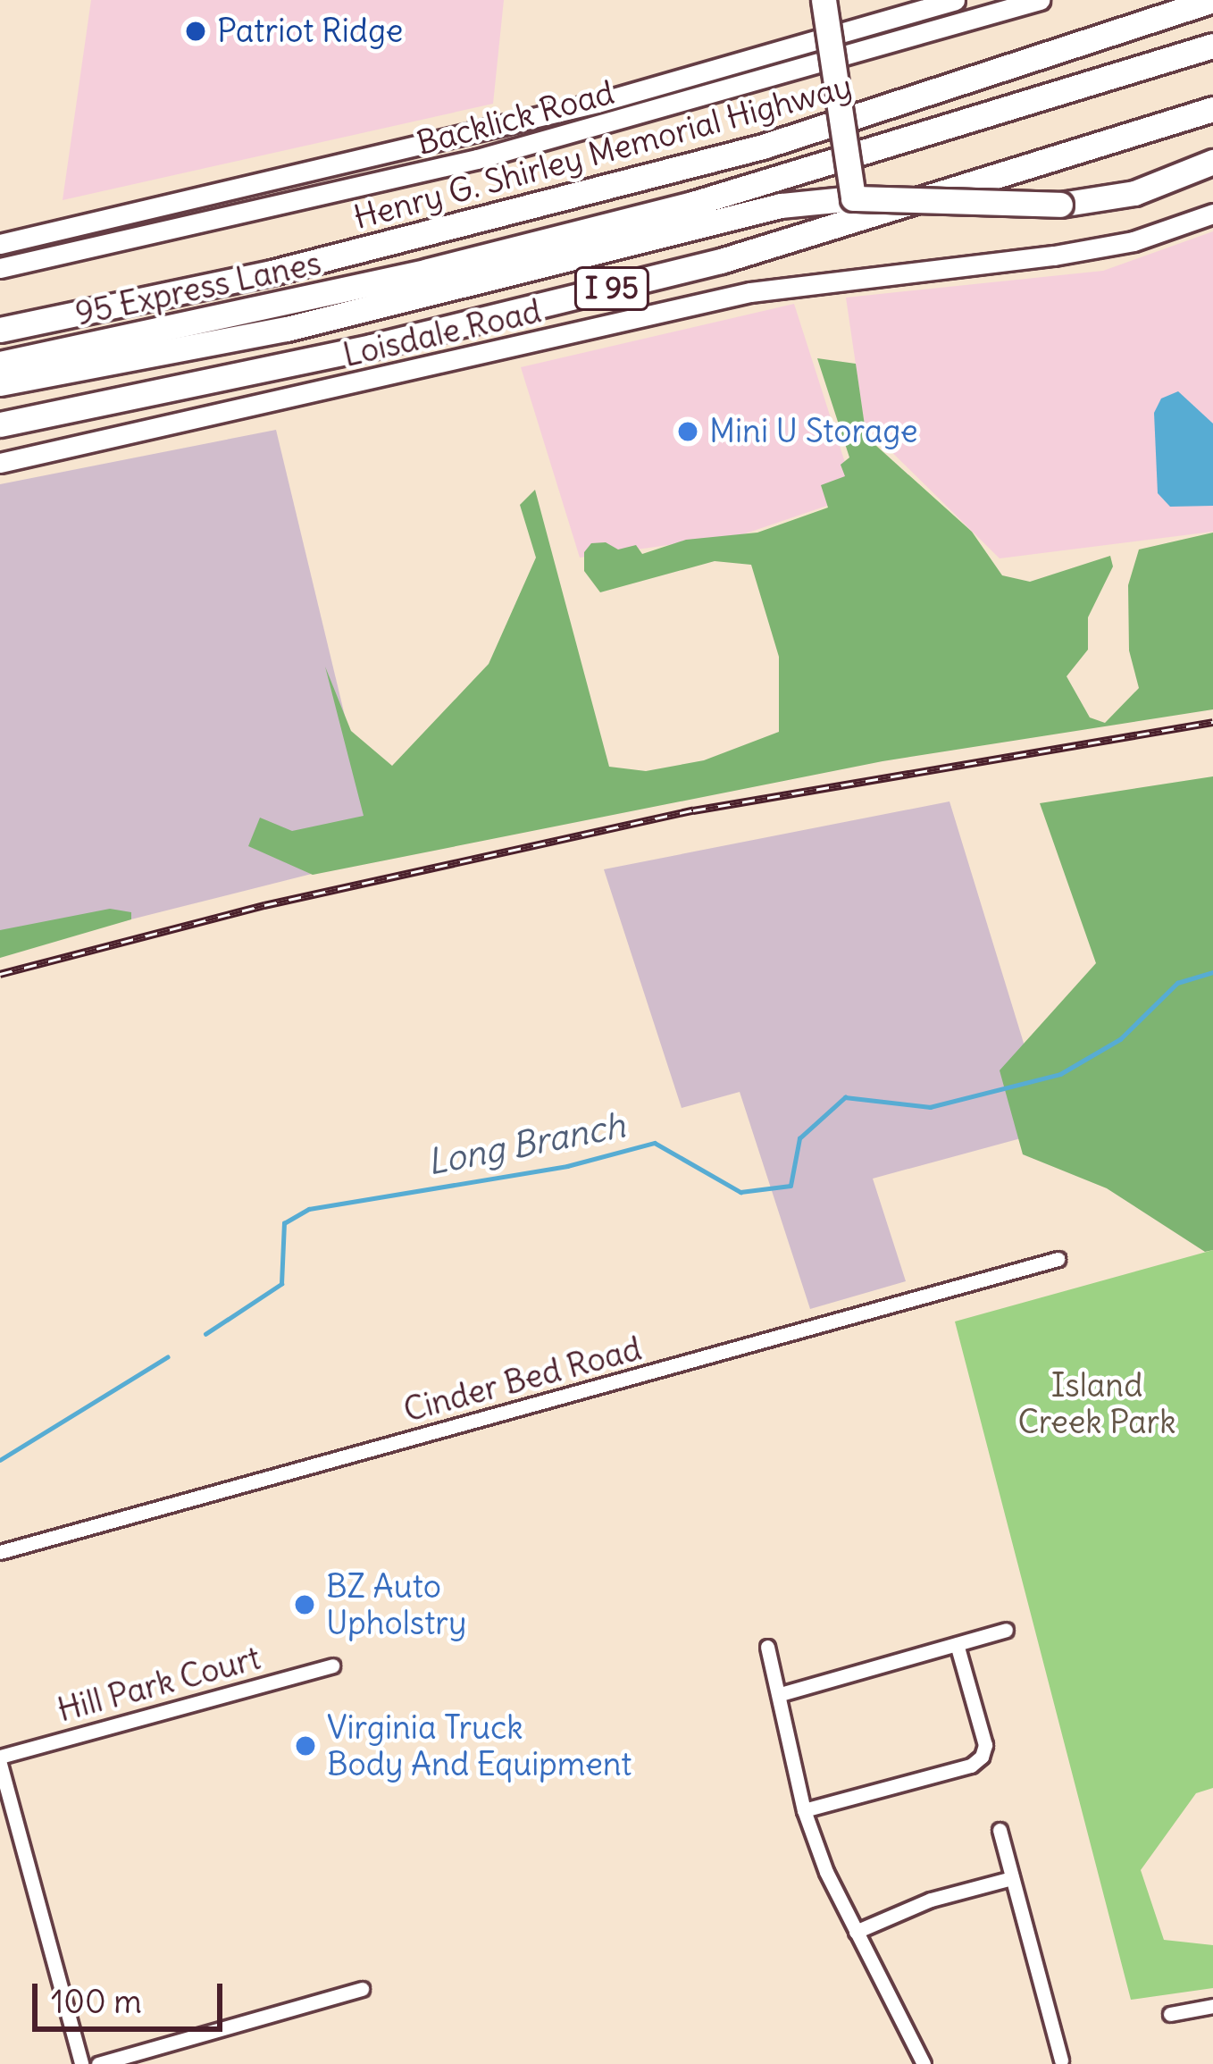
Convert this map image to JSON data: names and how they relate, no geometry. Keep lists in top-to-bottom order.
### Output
{
  "streets": {
    "highway": ["Henry G. Shirley Memorial Highway", "95 Express Lanes", "I 95"],
    "main road": ["Backlick Road", "Loisdale Road"],
    "street": ["Cinder Bed Road", "Hill Park Court"]
  },
  "water": ["Long Branch"],
  "parks": ["Island Creek Park"],
  "places": [
    "Patriot Ridge",
    "Mini U Storage",
    "BZ Auto Upholstry",
    "Virginia Truck Body And Equipment"
  ],
  "scale_bar": "100 m"
}
